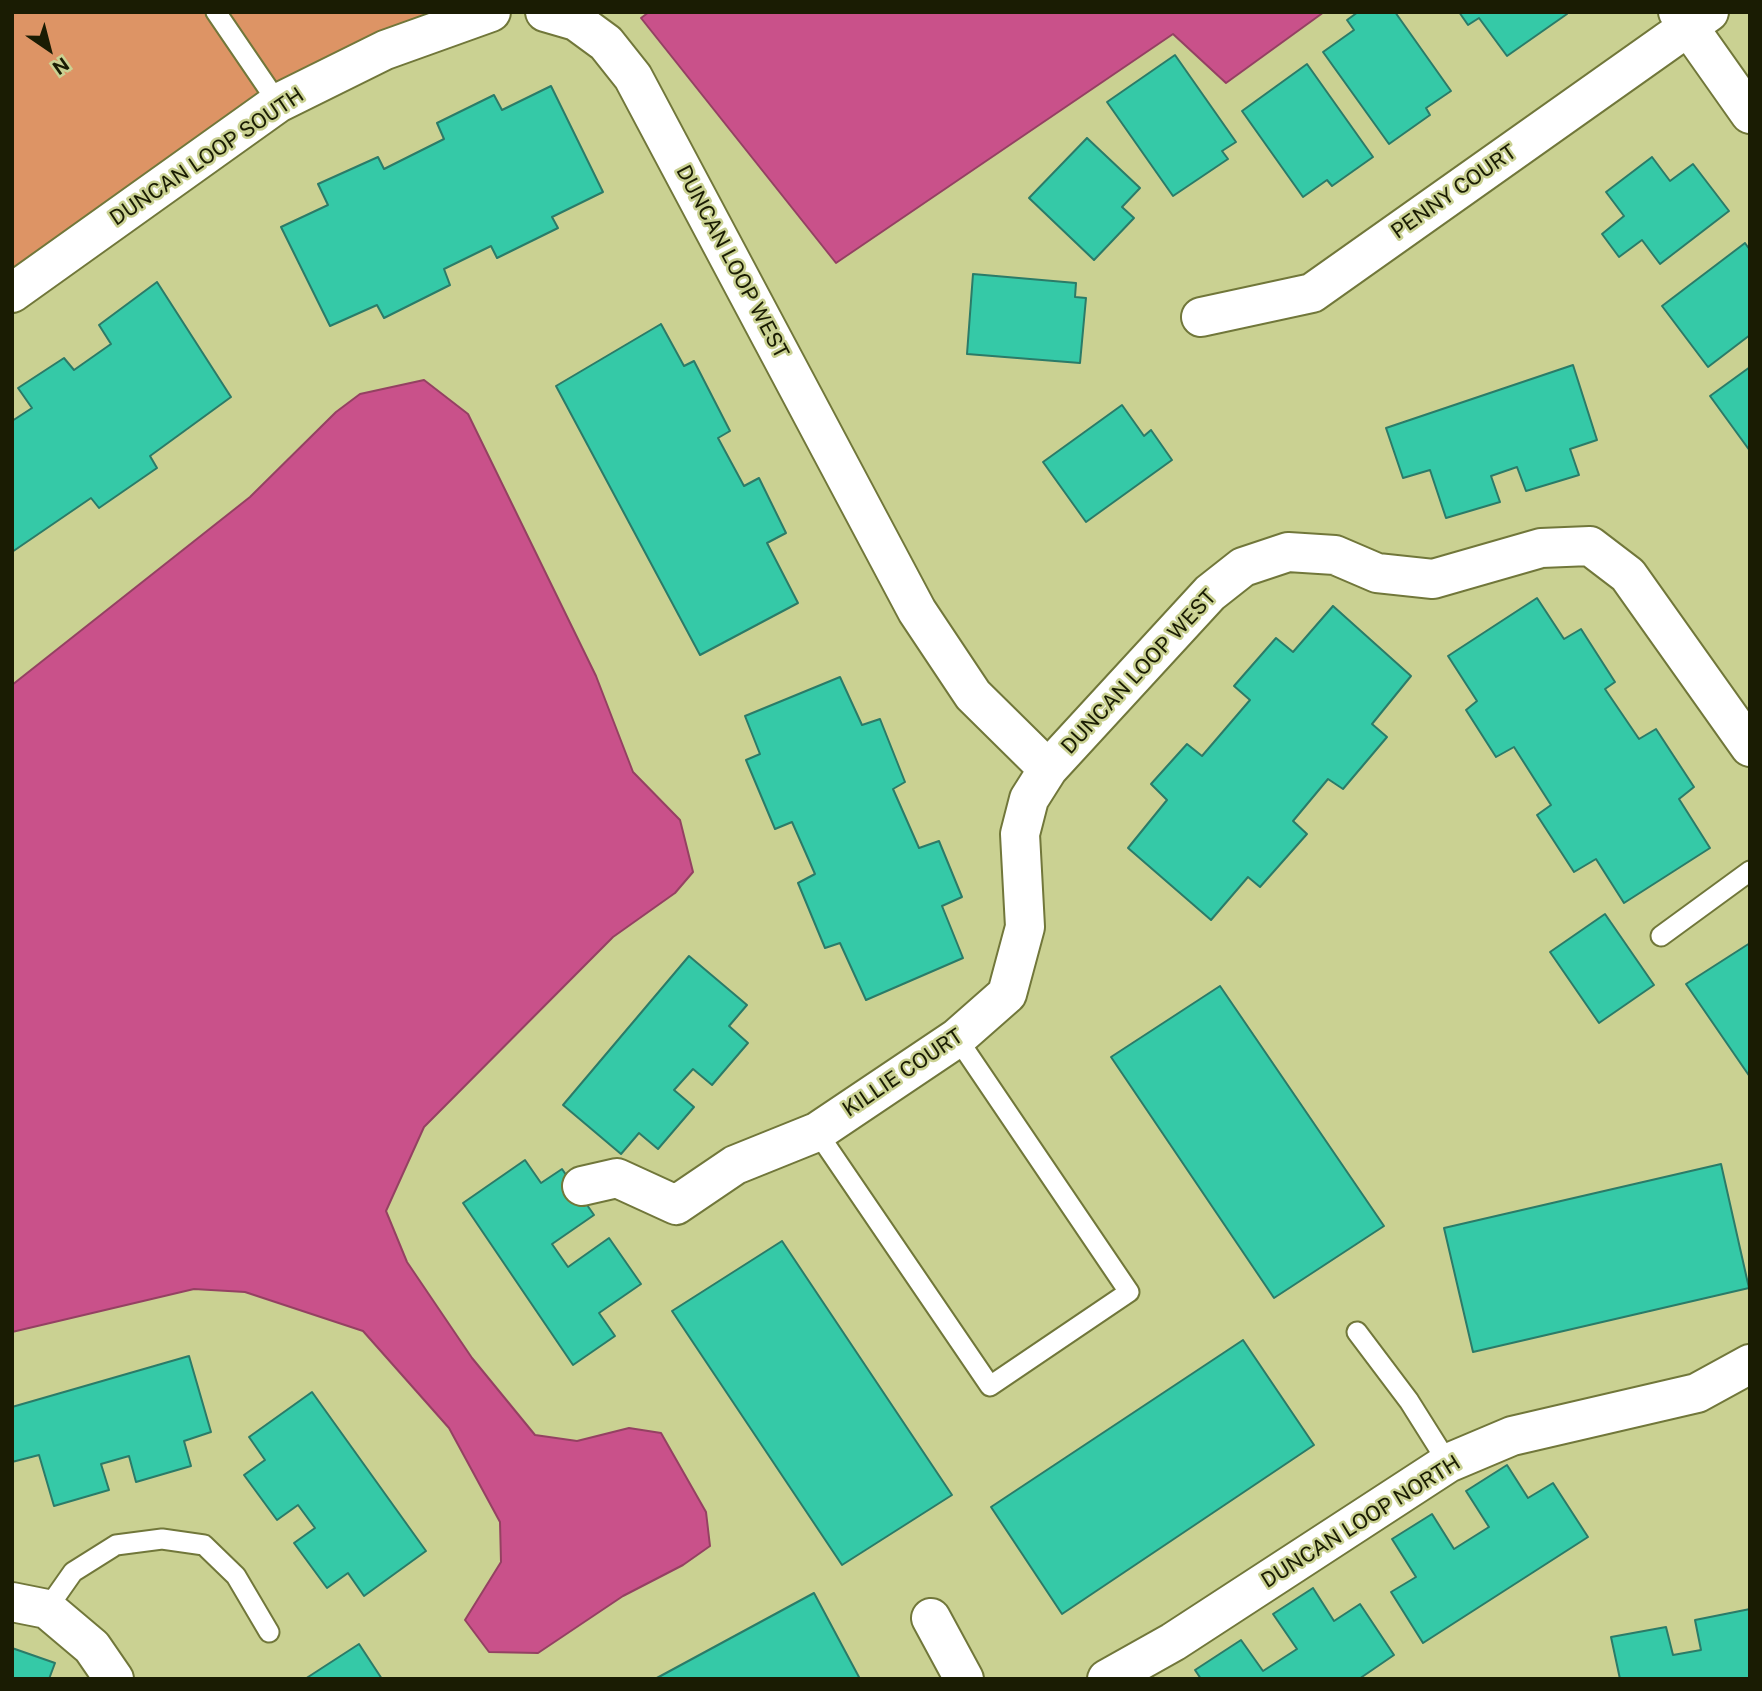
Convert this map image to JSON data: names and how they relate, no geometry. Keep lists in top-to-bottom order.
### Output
{
  "streets": {
    "street": [
      "DUNCAN LOOP SOUTH",
      "PENNY COURT",
      "DUNCAN LOOP WEST",
      "KILLIE COURT",
      "DUNCAN LOOP NORTH"
    ]
  },
  "crossings": [
    ["DUNCAN LOOP WEST", "KILLIE COURT"]
  ],
  "north": "bottom right"
}
